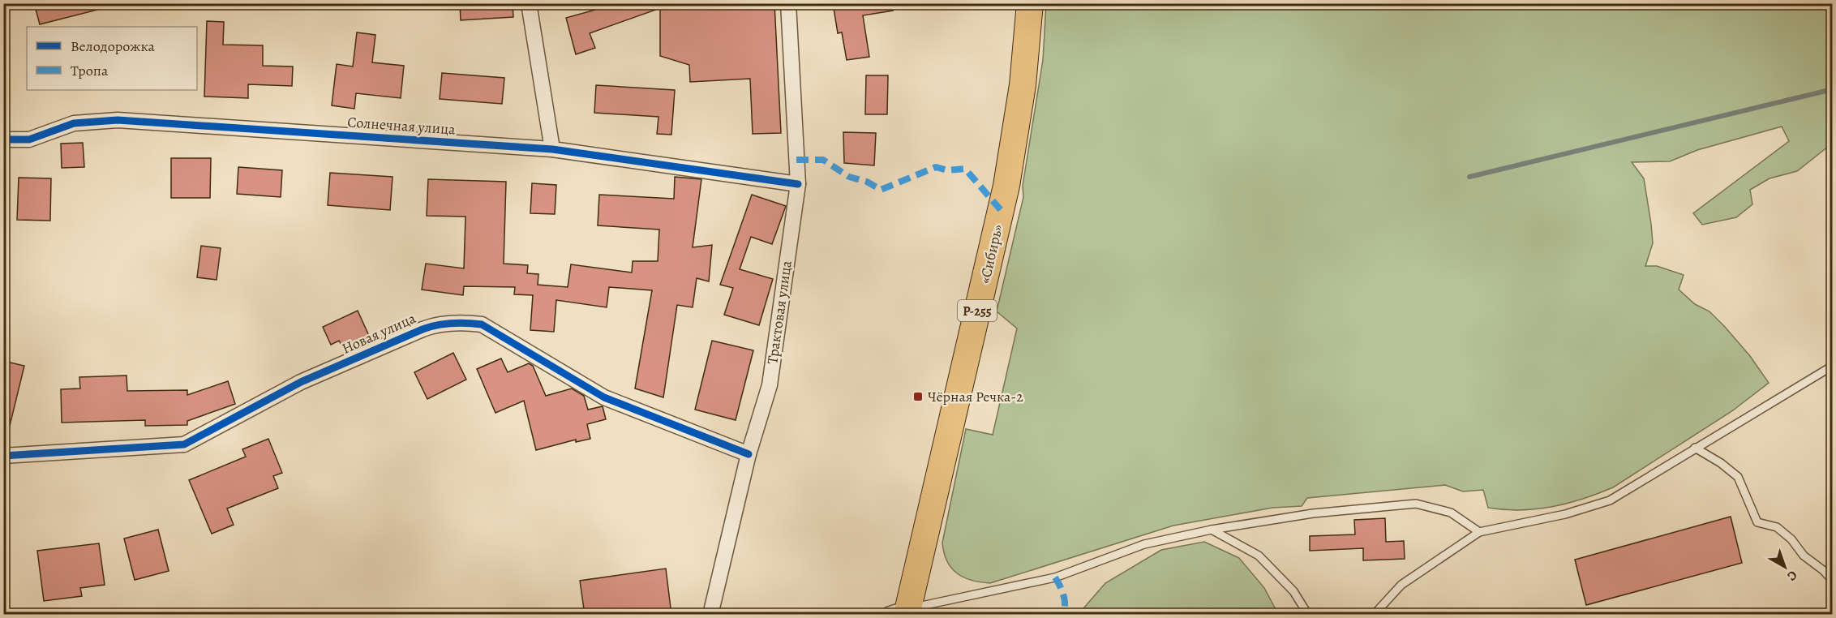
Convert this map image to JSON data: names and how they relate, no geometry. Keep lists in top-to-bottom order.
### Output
{
  "streets": {
    "highway": ["«Сибирь»", "Р-255"],
    "street": ["Солнечная улица", "Трактовая улица", "Новая улица"]
  },
  "crossings": [
    ["Солнечная улица", "Трактовая улица"],
    ["Трактовая улица", "Новая улица"]
  ],
  "places": {
    "transit": ["Чёрная Речка-2"]
  },
  "legend": ["Велодорожка", "Тропа"],
  "north": "bottom right"
}
